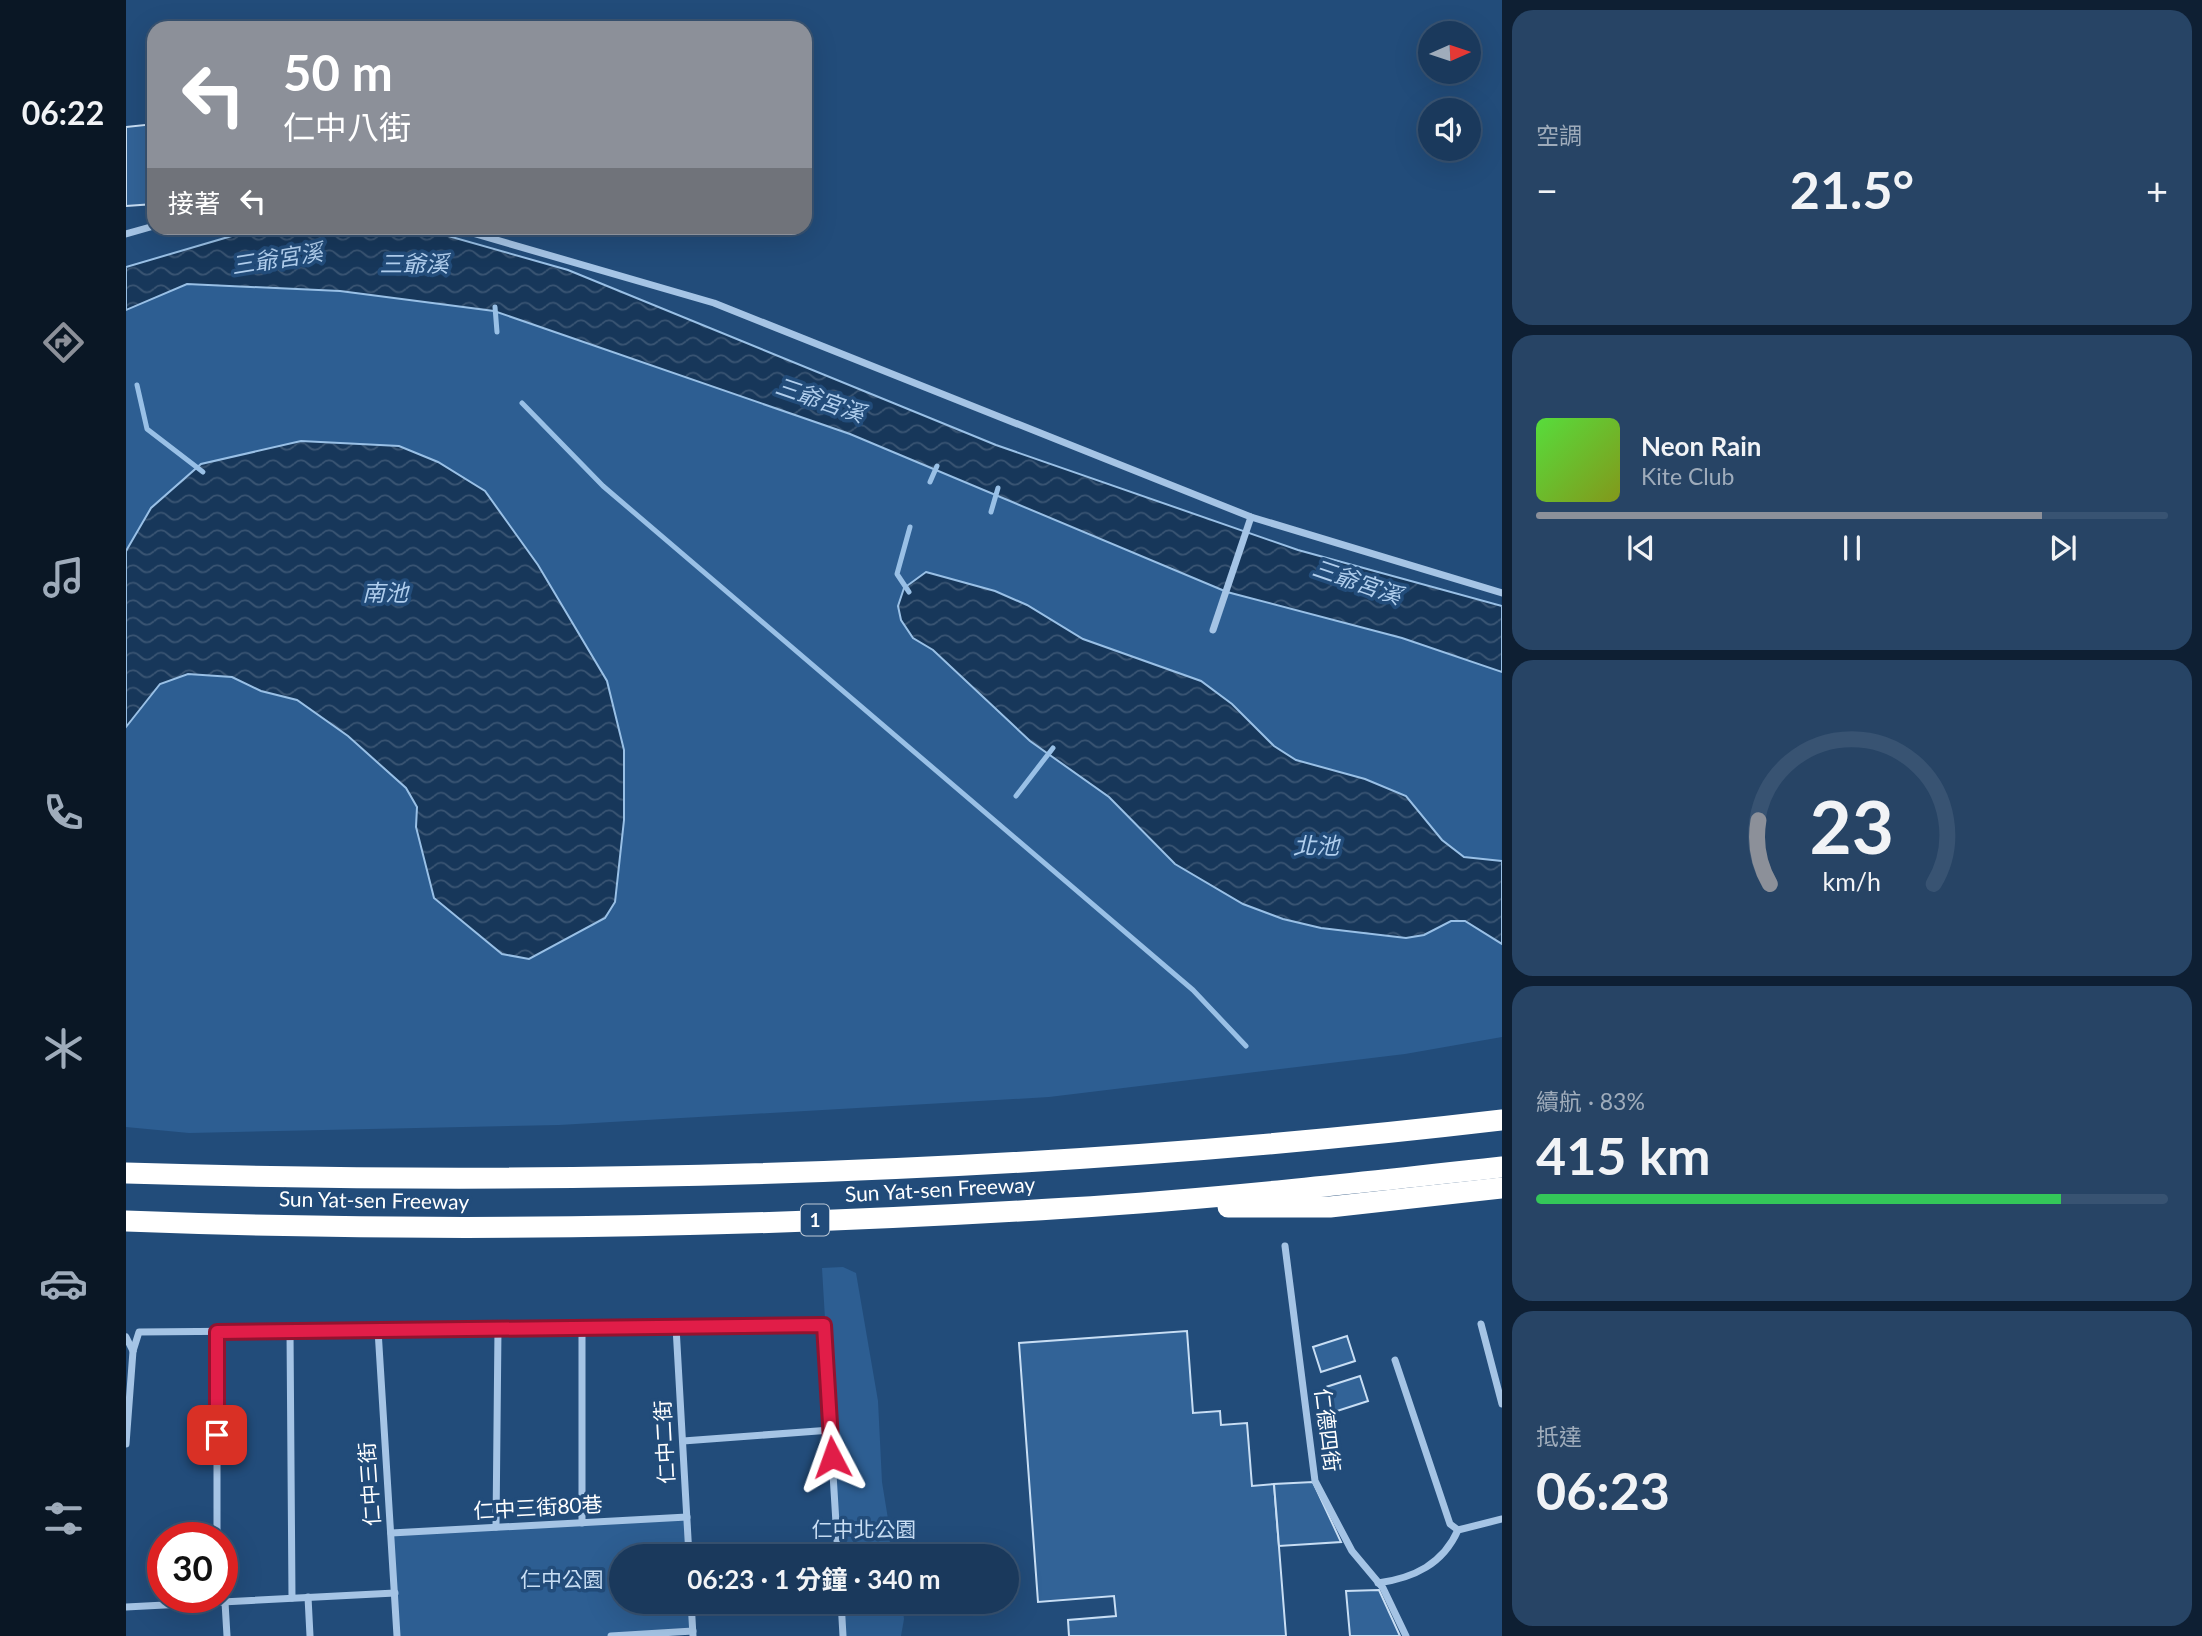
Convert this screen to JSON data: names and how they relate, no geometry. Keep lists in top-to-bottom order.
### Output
{
  "streets": {
    "highway": ["Sun Yat-sen Freeway", "1"],
    "street": [
      "仁德四街",
      "仁中二街",
      "仁中三街",
      "仁中三街80巷"
    ]
  },
  "crossings": [
    ["仁中二街", "仁中三街80巷"],
    ["仁中三街", "仁中三街80巷"]
  ],
  "water": [
    "三爺宮溪",
    "三爺溪",
    "南池",
    "北池"
  ],
  "parks": ["仁中北公園", "仁中公園"],
  "north": "right",
  "page": {
    "tabs": "06:22",
    "tile": [
      "空調",
      ["續航 · 83%", "415 km"],
      ["抵達", "06:23"]
    ],
    "turn": ["50 m", "仁中八街"],
    "heat": ["−", "21.5°", "+"],
    "then": "接著",
    "song": ["Neon Rain", "Kite Club"],
    "limit": "30",
    "trip": "06:23 · 1 分鐘 · 340 m",
    "gauge": ["23", "km/h"]
  }
}
